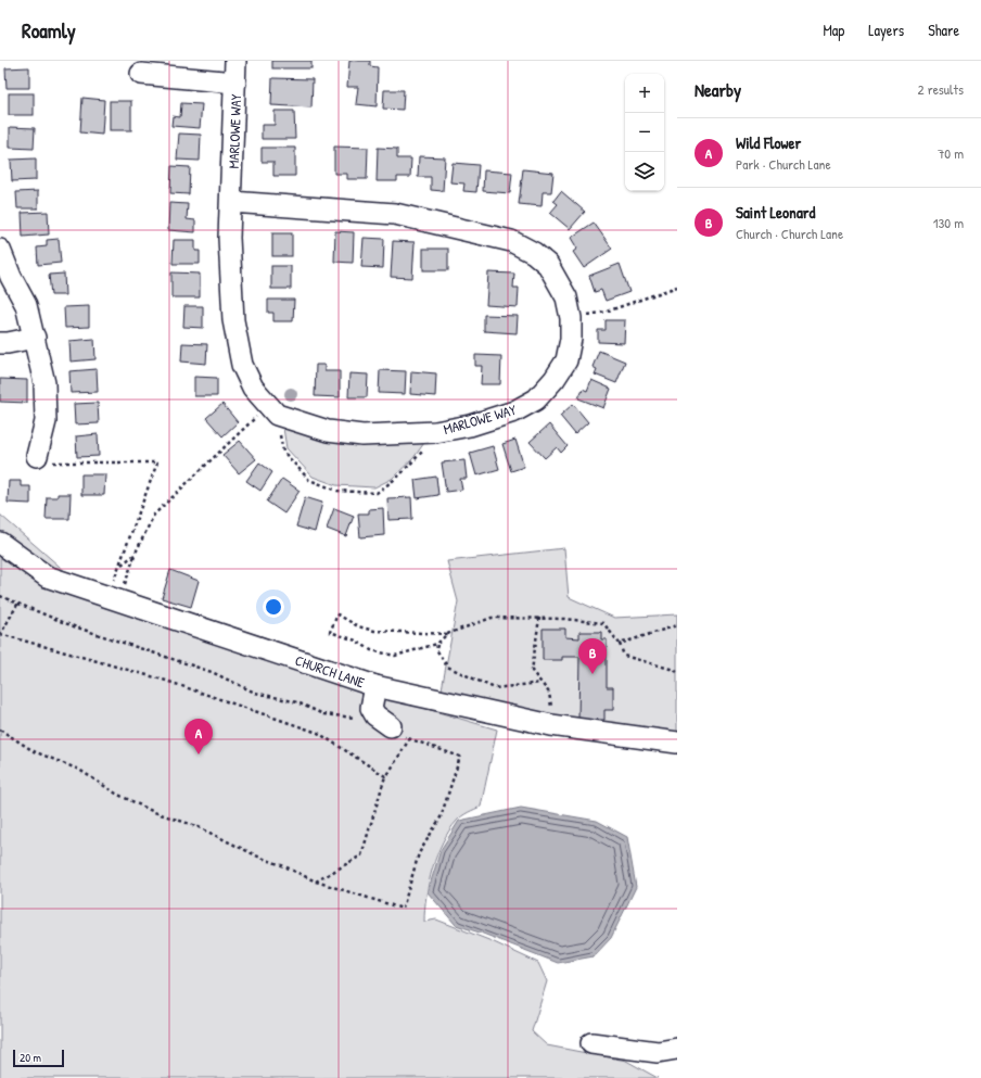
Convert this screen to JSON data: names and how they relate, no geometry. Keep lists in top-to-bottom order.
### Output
{
  "streets": {
    "street": ["MARLOWE WAY", "CHURCH LANE"]
  },
  "scale_bar": "20 m",
  "page": {
    "header": "Roamly",
    "nav": ["Map", "Layers", "Share"],
    "heading": ["Nearby", "2 results"],
    "map_buttons": ["+", "−"],
    "list": [
      {
        "mark": "A",
        "name": "Wild Flower",
        "note": "Park · Church Lane",
        "value": "70 m"
      },
      {
        "mark": "B",
        "name": "Saint Leonard",
        "note": "Church · Church Lane",
        "value": "130 m"
      }
    ],
    "pins": ["B", "A"],
    "scale": "20 m"
  }
}
